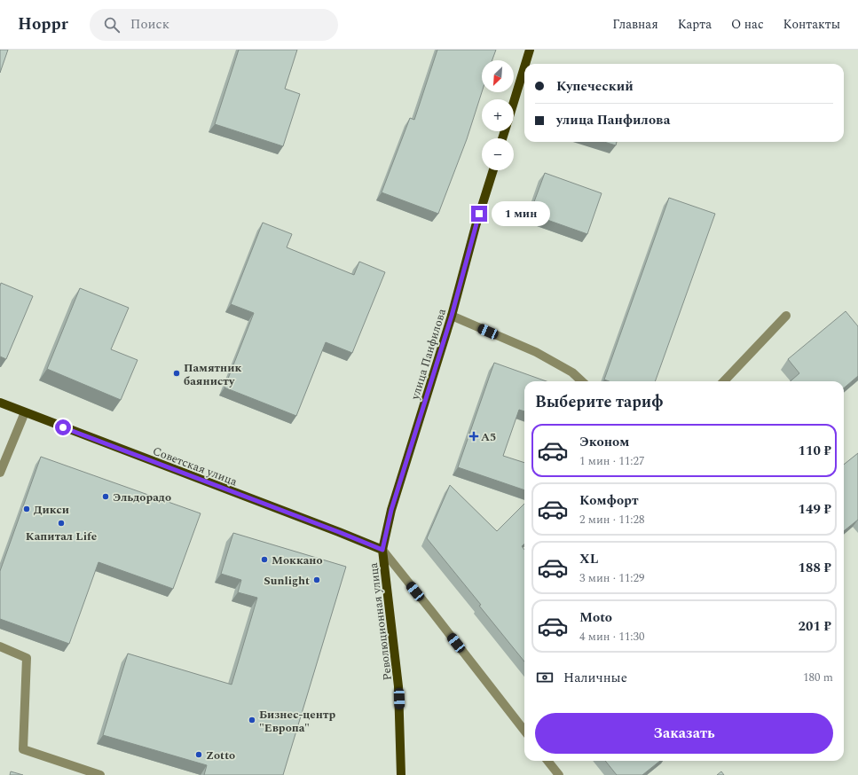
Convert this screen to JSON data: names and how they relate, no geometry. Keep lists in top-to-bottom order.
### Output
{
  "streets": {
    "main road": ["улица Панфилова", "Советская улица", "Революционная улица"]
  },
  "crossings": [
    ["улица Панфилова", "Советская улица"],
    ["улица Панфилова", "Революционная улица"],
    ["Советская улица", "Революционная улица"]
  ],
  "places": {
    "other": [
      "Памятник баянисту",
      "Эльдорадо",
      "Дикси",
      "Капитал Life",
      "Моккано",
      "Sunlight",
      "Бизнес-центр \"Европа\"",
      "Zotto"
    ],
    "health": ["А5"]
  },
  "north": "bottom left",
  "page": {
    "header": "Hoppr",
    "search": "Поиск",
    "nav": [
      "Главная",
      "Карта",
      "О нас",
      "Контакты"
    ],
    "map_buttons": ["+", "−"],
    "banner": ["Купеческий", "улица Панфилова"],
    "bubble": "1 мин",
    "heading": "Выберите тариф",
    "list": [
      {
        "name": "Эконом",
        "note": "1 мин · 11:27",
        "value": "110 ₽"
      },
      {
        "name": "Комфорт",
        "note": "2 мин · 11:28",
        "value": "149 ₽"
      },
      {
        "name": "XL",
        "note": "3 мин · 11:29",
        "value": "188 ₽"
      },
      {
        "name": "Moto",
        "note": "4 мин · 11:30",
        "value": "201 ₽"
      }
    ],
    "pay": ["Наличные", "180 m"],
    "buttons": "Заказать"
  }
}
